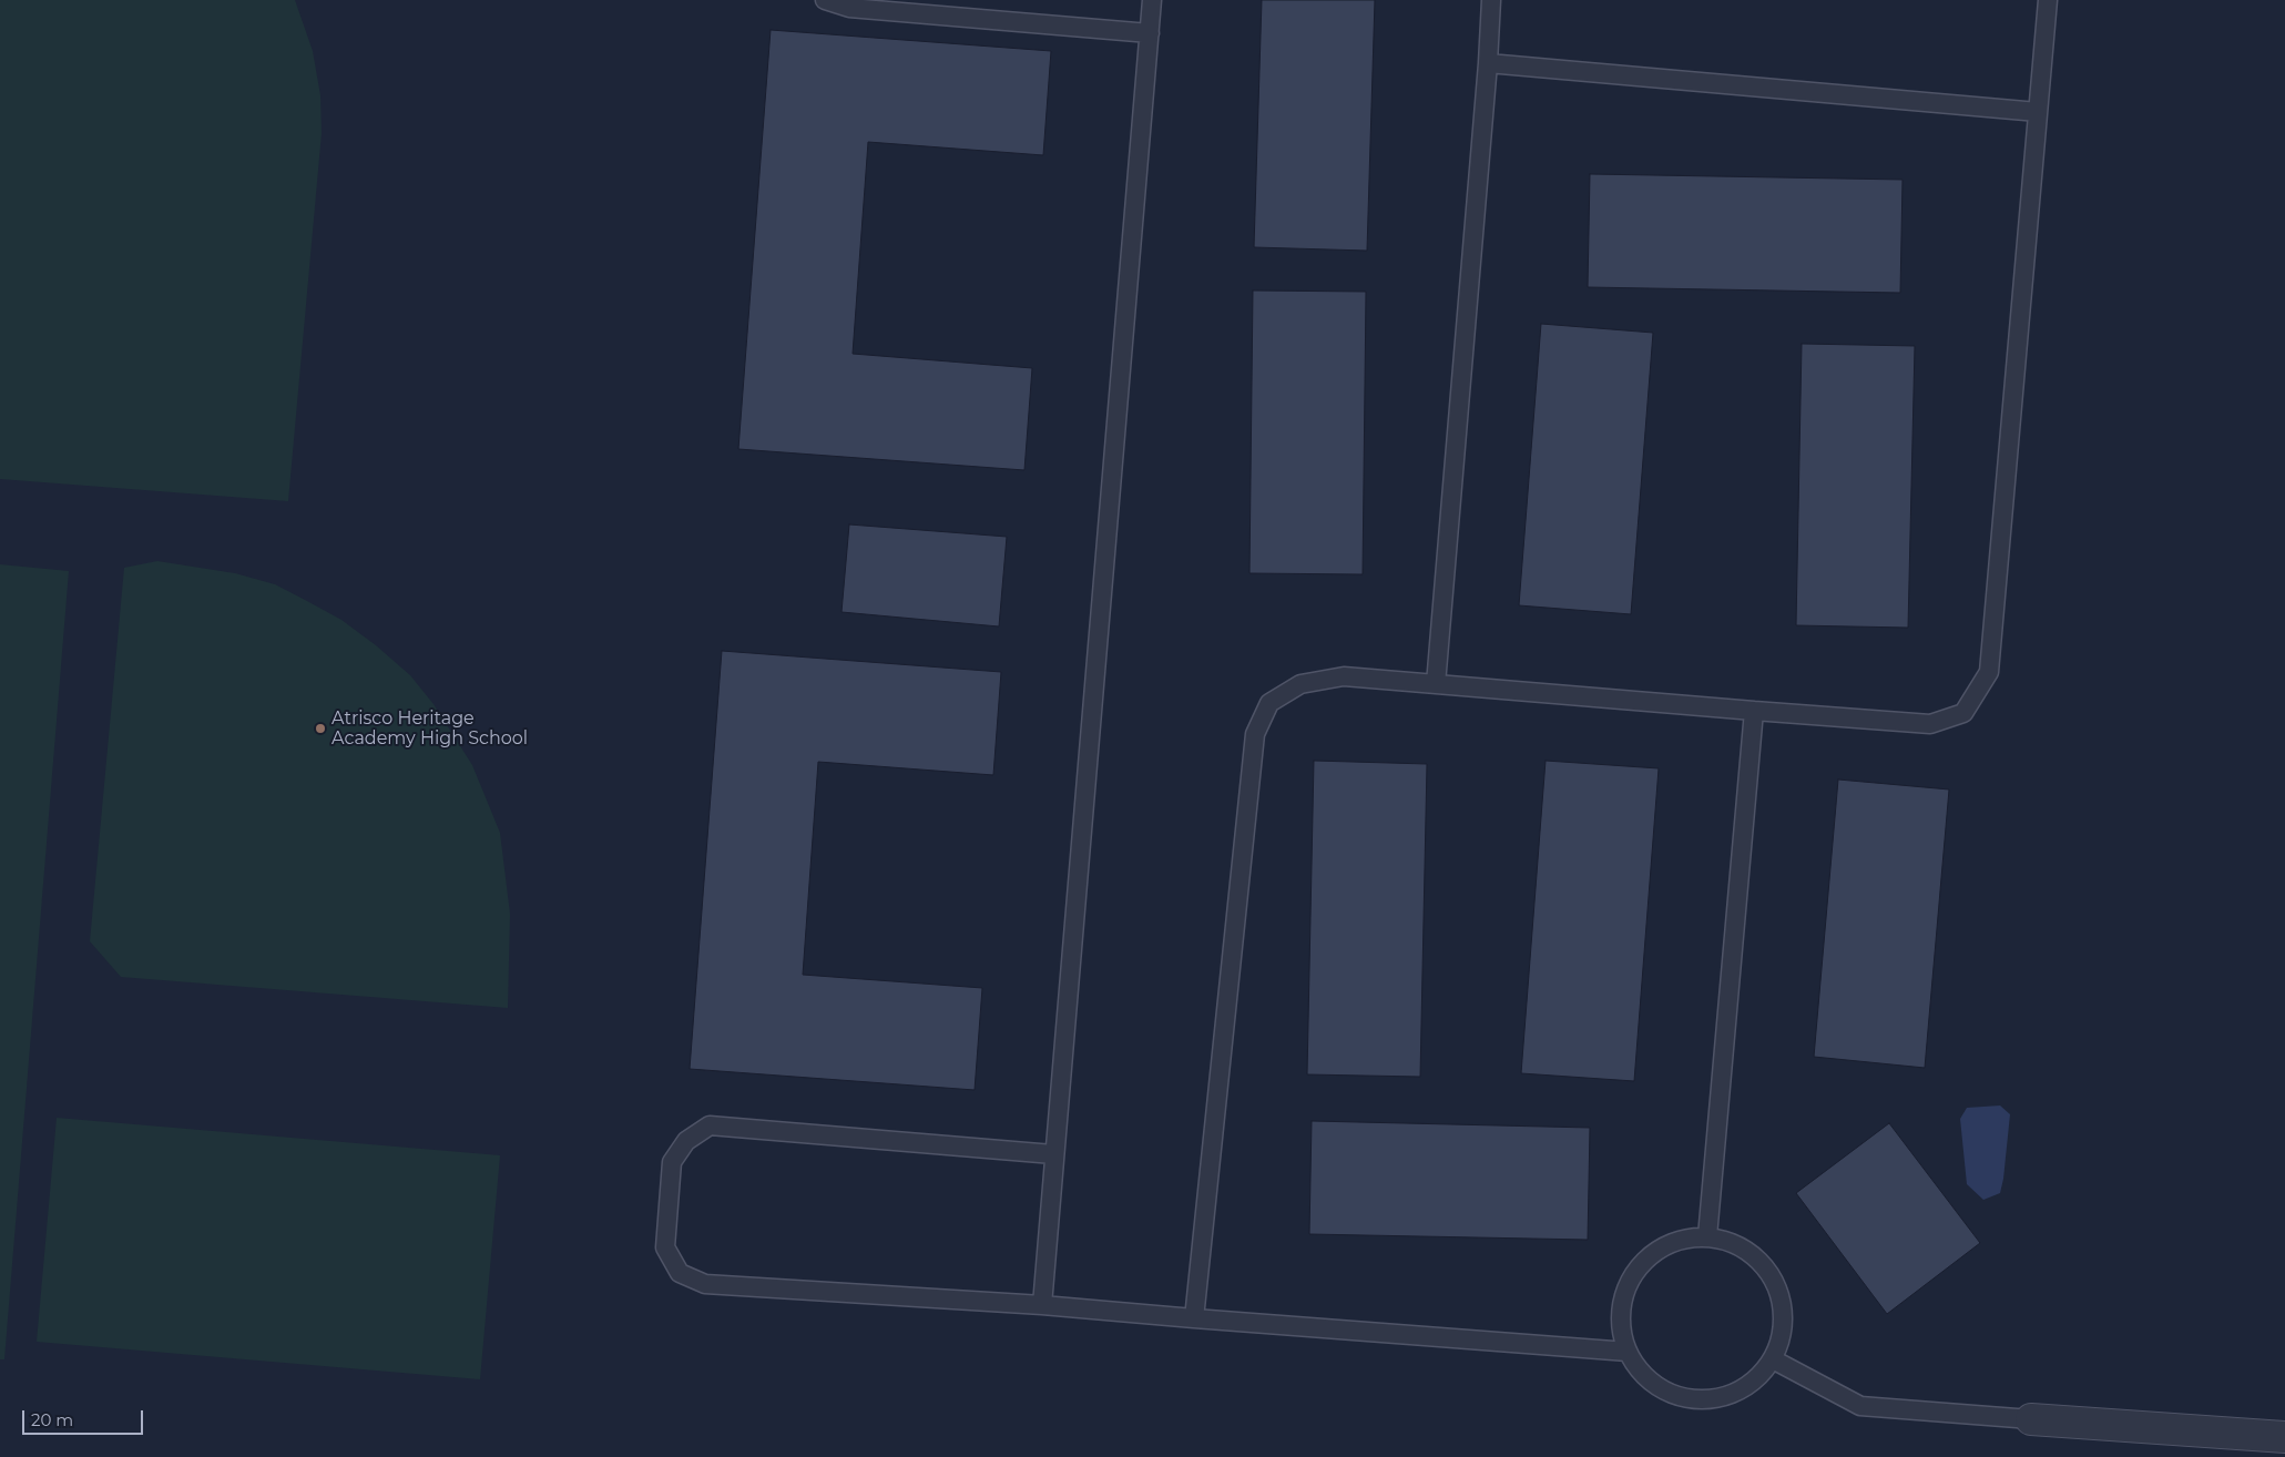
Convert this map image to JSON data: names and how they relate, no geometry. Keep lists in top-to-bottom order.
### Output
{
  "places": ["Atrisco Heritage Academy High School"],
  "scale_bar": "20 m"
}
